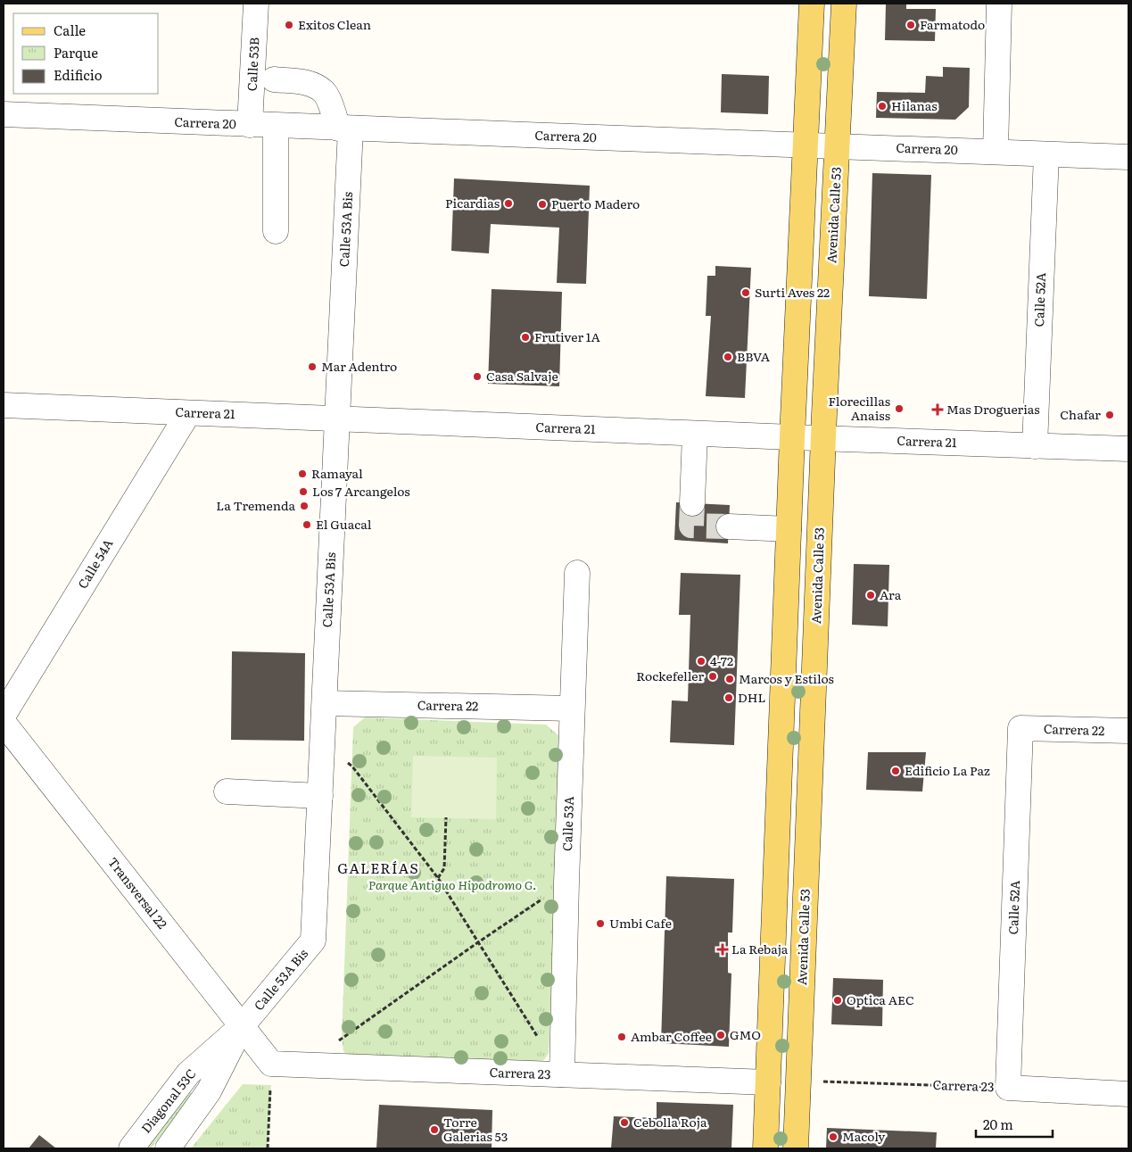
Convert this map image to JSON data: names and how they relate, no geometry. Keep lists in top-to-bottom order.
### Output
{
  "streets": {
    "main road": ["Avenida Calle 53"],
    "street": [
      "Calle 53B",
      "Carrera 20",
      "Calle 53A Bis",
      "Calle 52A",
      "Carrera 21",
      "Calle 54A",
      "Carrera 22",
      "Calle 53A",
      "Transversal 22",
      "Carrera 23",
      "Diagonal 53C"
    ]
  },
  "crossings": [
    ["Calle 53B", "Carrera 20"],
    ["Carrera 20", "Avenida Calle 53"],
    ["Carrera 20", "Calle 53A Bis"],
    ["Carrera 20", "Calle 52A"],
    ["Avenida Calle 53", "Carrera 21"],
    ["Avenida Calle 53", "Carrera 23"],
    ["Calle 53A Bis", "Carrera 21"],
    ["Calle 53A Bis", "Carrera 22"],
    ["Calle 53A Bis", "Transversal 22"],
    ["Calle 53A Bis", "Diagonal 53C"],
    ["Calle 52A", "Carrera 21"],
    ["Calle 52A", "Carrera 22"],
    ["Calle 52A", "Carrera 23"],
    ["Carrera 21", "Calle 54A"],
    ["Carrera 22", "Calle 53A"],
    ["Calle 53A", "Carrera 23"],
    ["Transversal 22", "Carrera 23"],
    ["Transversal 22", "Diagonal 53C"]
  ],
  "districts": ["GALERÍAS"],
  "parks": ["Parque Antiguo Hipodromo G."],
  "places": {
    "other": [
      "Exitos Clean",
      "Farmatodo",
      "Hilanas",
      "Picardias",
      "Puerto Madero",
      "Surti Aves 22",
      "Frutiver 1A",
      "BBVA",
      "Mar Adentro",
      "Casa Salvaje",
      "Florecillas Anaiss",
      "Chafar",
      "Ramayal",
      "Los 7 Arcangelos",
      "La Tremenda",
      "El Guacal",
      "Ara",
      "4-72",
      "Rockefeller",
      "Marcos y Estilos",
      "DHL",
      "Edificio La Paz",
      "Umbi Cafe",
      "Optica AEC",
      "GMO",
      "Ambar Coffee",
      "Cebolla Roja",
      "Torre Galerias 53",
      "Macoly"
    ],
    "health": ["Mas Droguerias", "La Rebaja"]
  },
  "legend": ["Calle", "Parque", "Edificio"],
  "scale_bar": "20 m"
}
